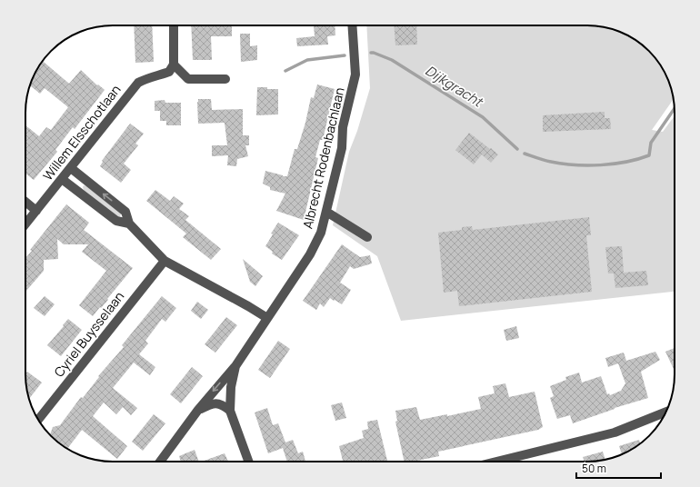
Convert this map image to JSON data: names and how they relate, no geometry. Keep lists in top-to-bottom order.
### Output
{
  "streets": {
    "street": ["Willem Elsschotlaan", "Albrecht Rodenbachlaan", "Cyriel Buysselaan"]
  },
  "water": ["Dijkgracht"],
  "scale_bar": "50 m"
}
